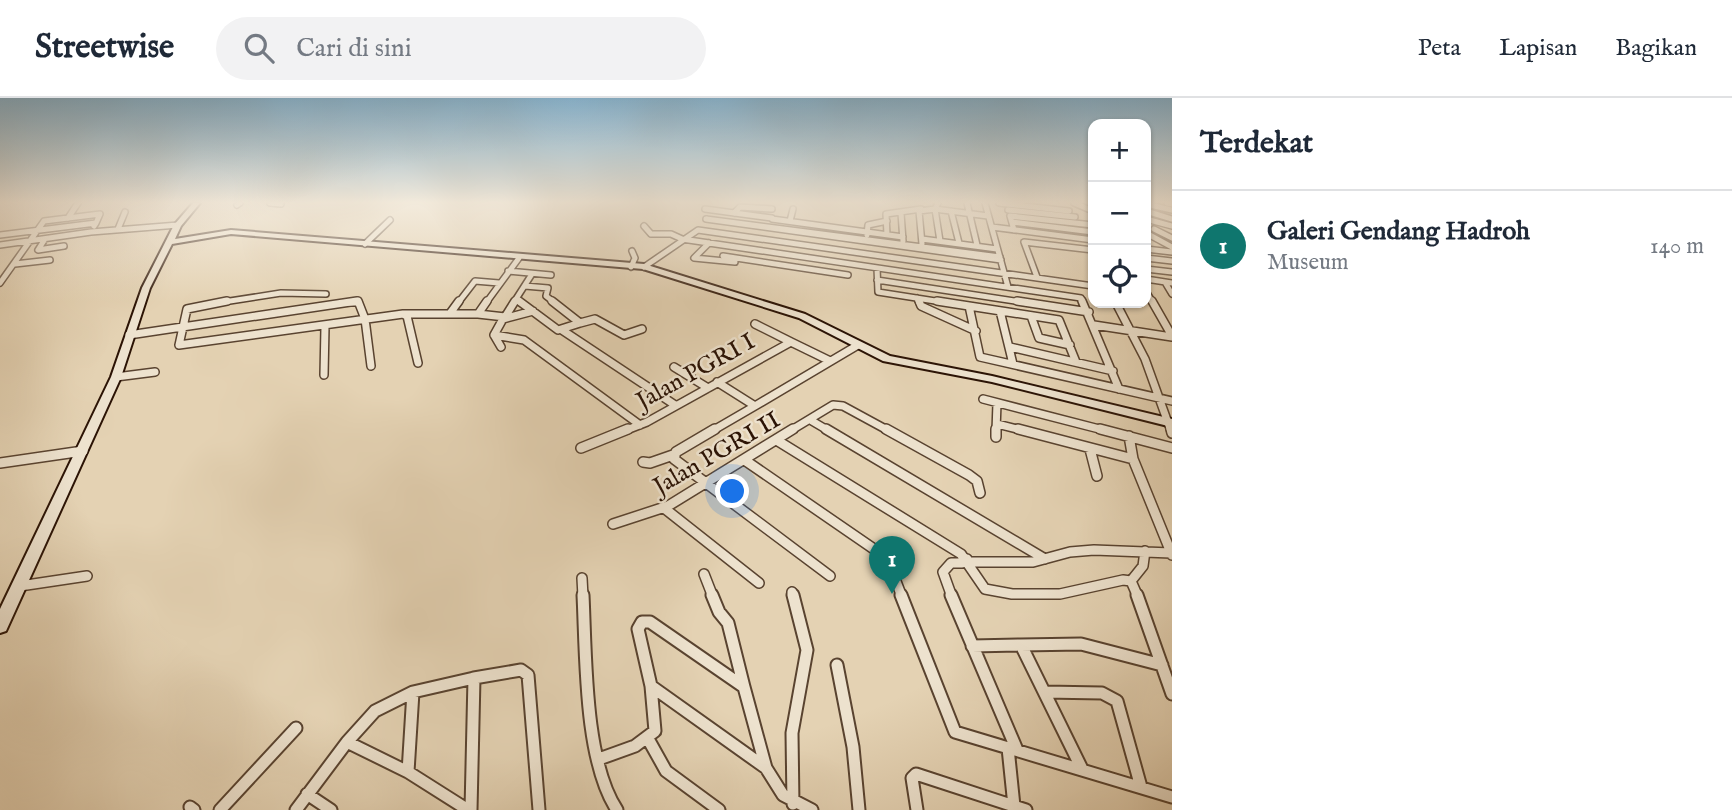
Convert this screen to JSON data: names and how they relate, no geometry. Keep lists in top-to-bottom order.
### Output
{
  "streets": {
    "street": ["Jalan PGRI I", "Jalan PGRI II"]
  },
  "page": {
    "header": "Streetwise",
    "search": "Cari di sini",
    "nav": ["Peta", "Lapisan", "Bagikan"],
    "heading": "Terdekat",
    "map_buttons": ["+", "−"],
    "list": [
      {
        "mark": "1",
        "name": "Galeri Gendang Hadroh",
        "note": "Museum",
        "value": "140 m"
      }
    ],
    "pins": "1"
  }
}
